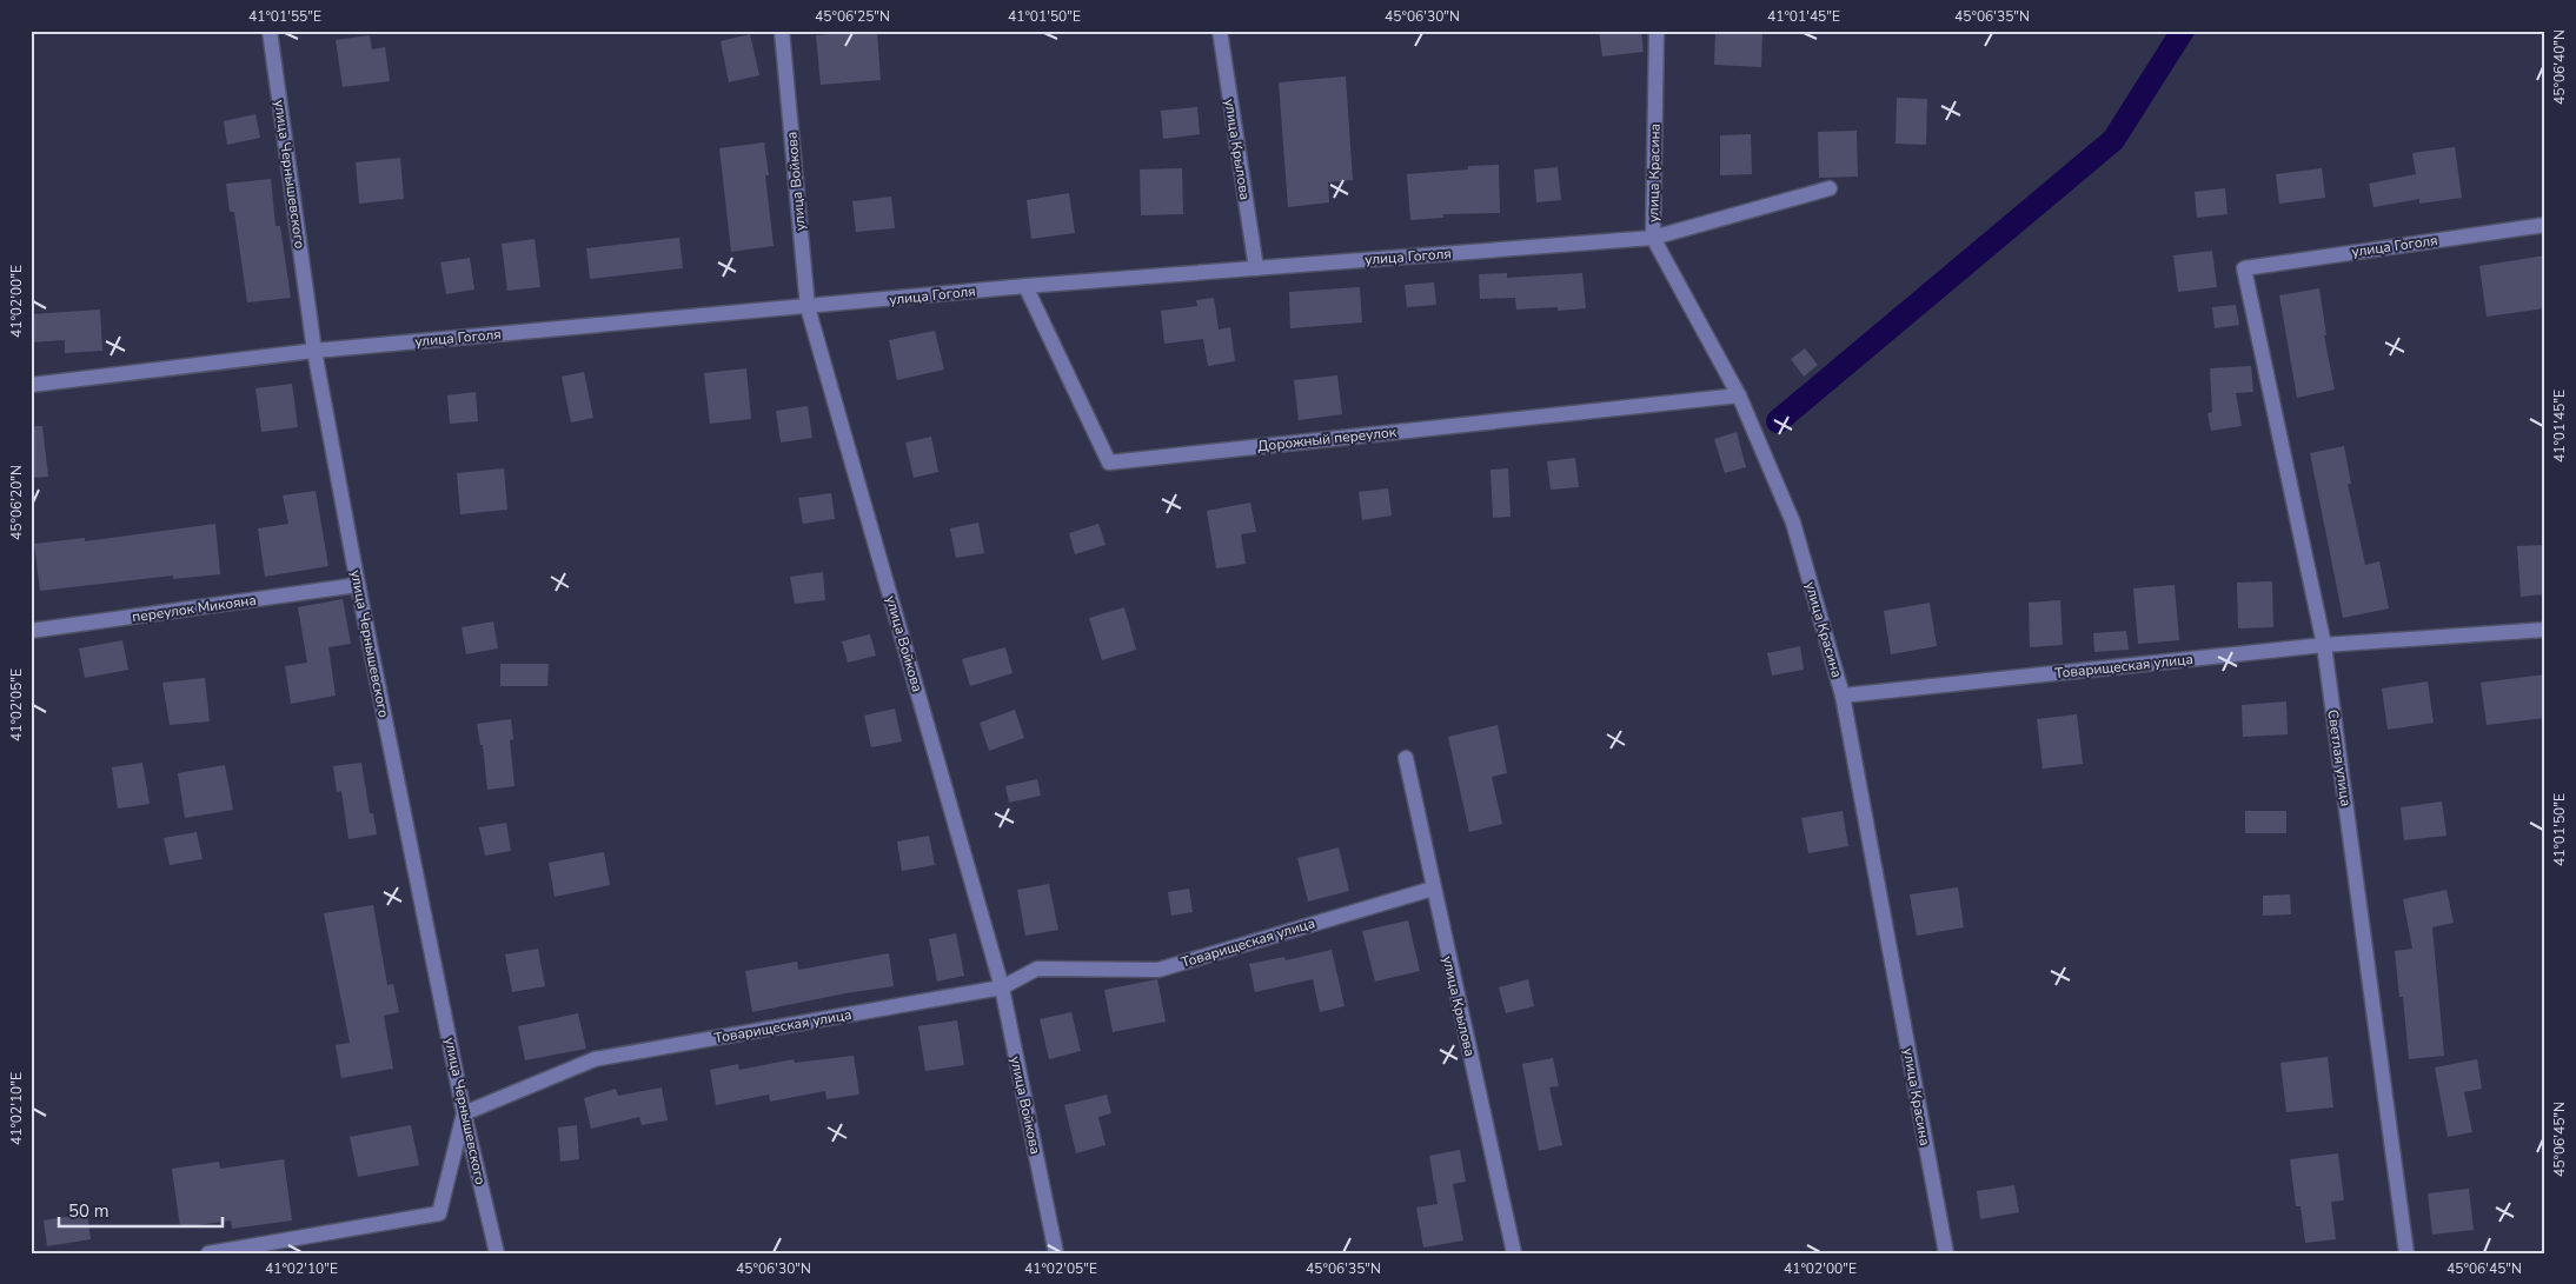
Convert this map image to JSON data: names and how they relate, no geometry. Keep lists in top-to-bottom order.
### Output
{
  "streets": {
    "street": [
      "улица Крылова",
      "улица Красина",
      "улица Чернышевского",
      "улица Войкова",
      "улица Гоголя",
      "Дорожный переулок",
      "переулок Микояна",
      "Товарищеская улица",
      "Светлая улица"
    ]
  },
  "crossings": [
    ["улица Крылова", "улица Гоголя"],
    ["улица Крылова", "Товарищеская улица"],
    ["улица Красина", "улица Гоголя"],
    ["улица Красина", "Дорожный переулок"],
    ["улица Красина", "Товарищеская улица"],
    ["улица Чернышевского", "улица Гоголя"],
    ["улица Чернышевского", "переулок Микояна"],
    ["улица Чернышевского", "Товарищеская улица"],
    ["улица Войкова", "улица Гоголя"],
    ["улица Войкова", "Товарищеская улица"],
    ["улица Гоголя", "Дорожный переулок"],
    ["улица Гоголя", "Светлая улица"],
    ["Товарищеская улица", "Светлая улица"]
  ],
  "scale_bar": "50 m",
  "coordinates": [
    "41°01'55\"E",
    "45°06'25\"N",
    "41°01'50\"E",
    "45°06'30\"N",
    "41°01'45\"E",
    "45°06'35\"N",
    "45°06'40\"N",
    "41°02'00\"E",
    "45°06'20\"N",
    "41°02'05\"E",
    "41°02'10\"E",
    "45°06'45\"N"
  ]
}
